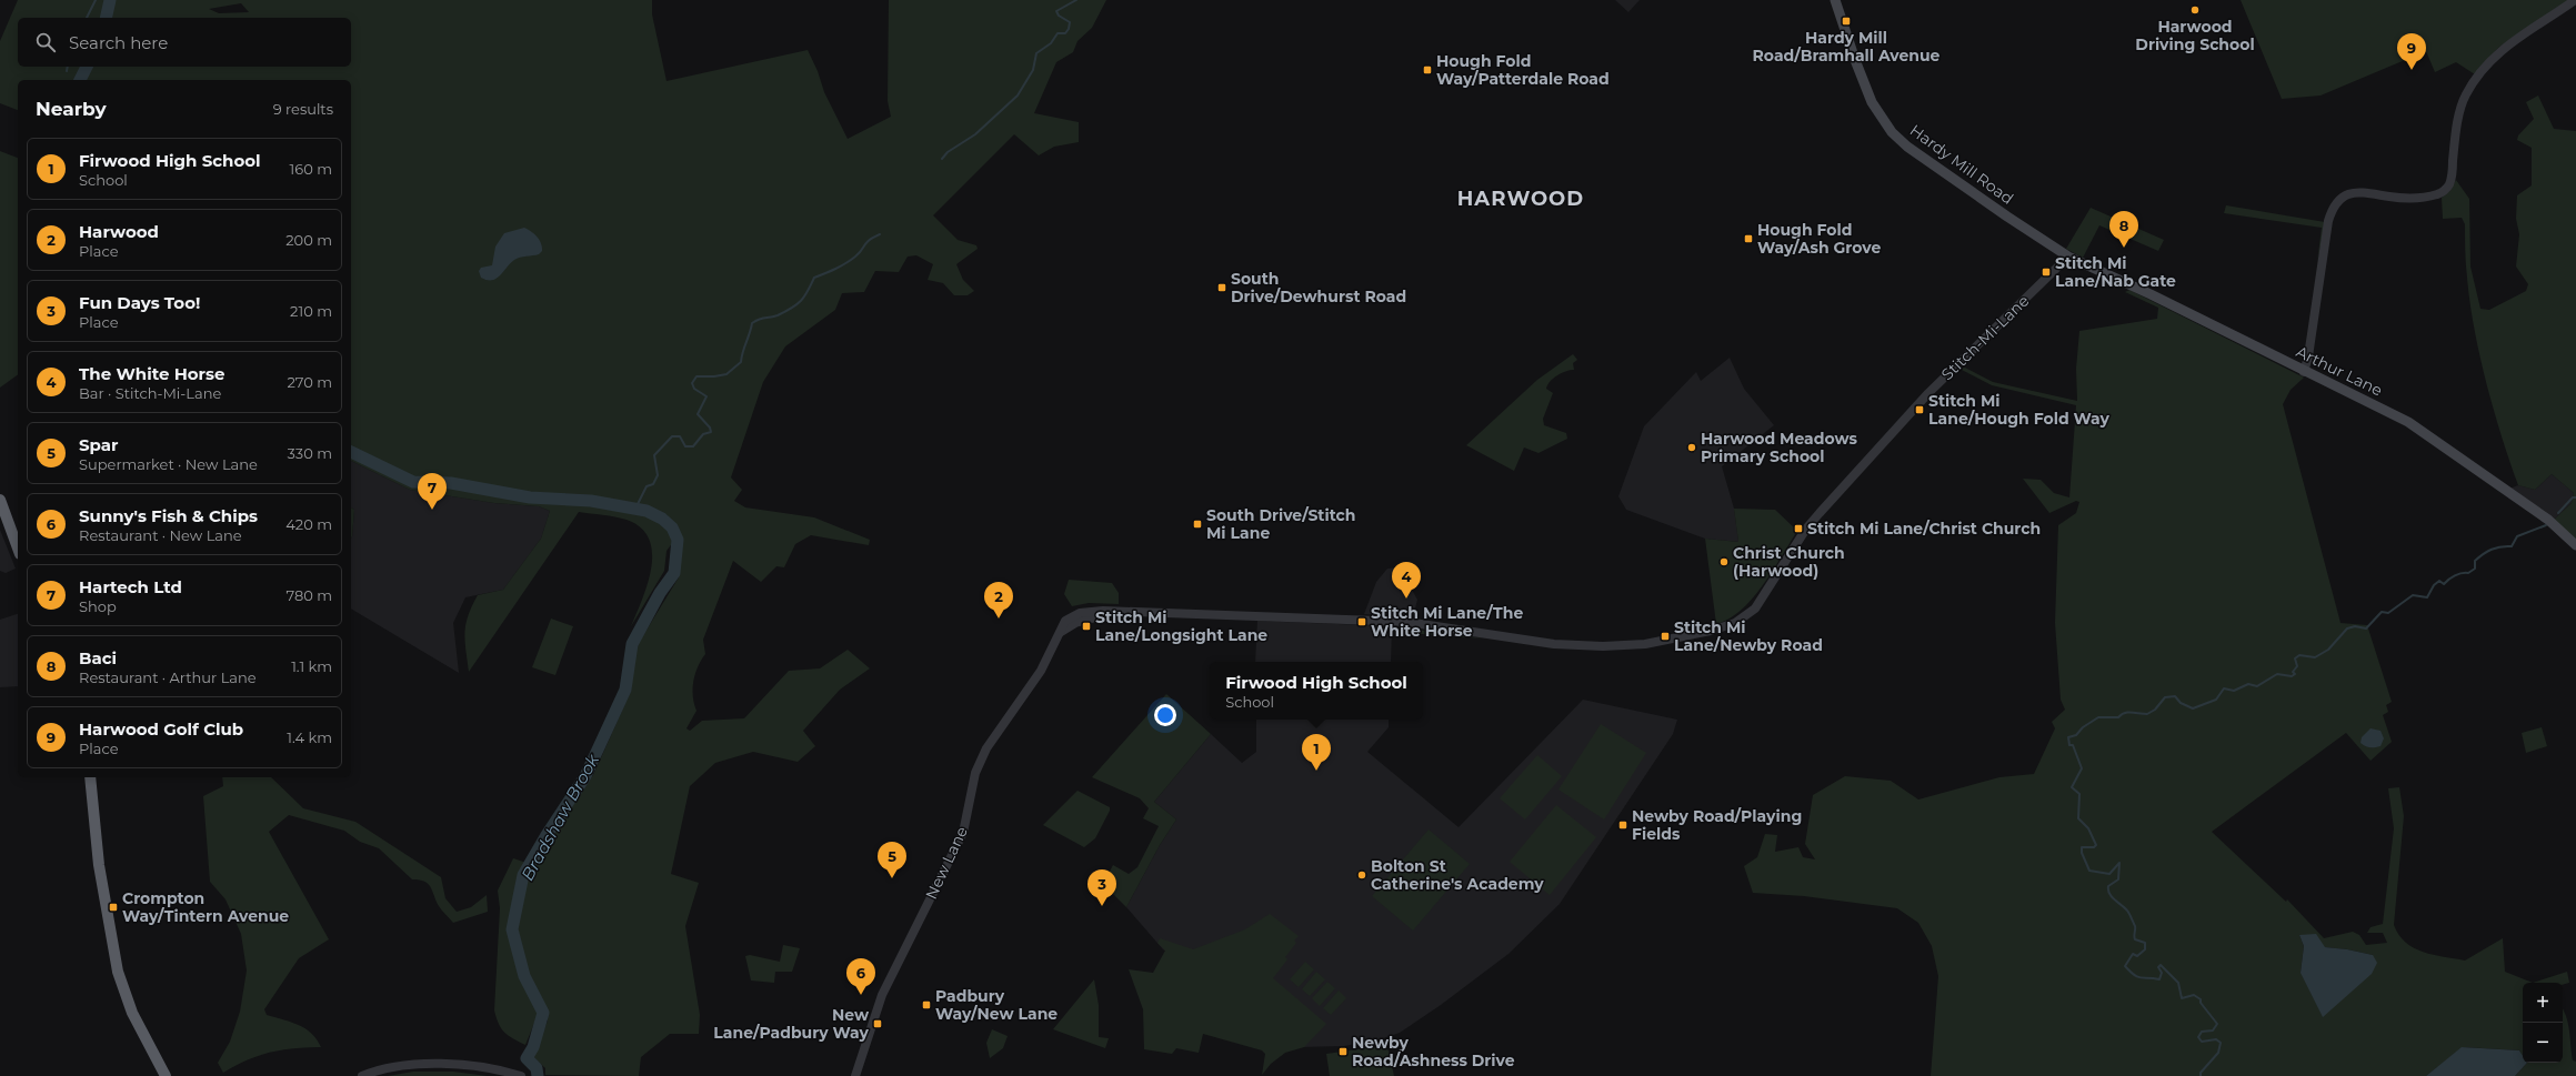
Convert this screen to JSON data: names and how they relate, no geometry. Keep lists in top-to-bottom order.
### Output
{
  "streets": {
    "main road": ["Hardy Mill Road", "Arthur Lane"],
    "street": ["Stitch-Mi-Lane", "New Lane"]
  },
  "crossings": [
    ["Hardy Mill Road", "Stitch-Mi-Lane"],
    ["Hardy Mill Road", "Arthur Lane"],
    ["Stitch-Mi-Lane", "Arthur Lane"],
    ["Stitch-Mi-Lane", "New Lane"]
  ],
  "districts": ["HARWOOD"],
  "water": ["Bradshaw Brook"],
  "places": {
    "other": [
      "Harwood Driving School",
      "Harwood Meadows Primary School",
      "Christ Church (Harwood)",
      "Bolton St Catherine's Academy"
    ],
    "transit": [
      "Hardy Mill Road/Bramhall Avenue",
      "Hough Fold Way/Patterdale Road",
      "Hough Fold Way/Ash Grove",
      "Stitch Mi Lane/Nab Gate",
      "South Drive/Dewhurst Road",
      "Stitch Mi Lane/Hough Fold Way",
      "South Drive/Stitch Mi Lane",
      "Stitch Mi Lane/Christ Church",
      "Stitch Mi Lane/The White Horse",
      "Stitch Mi Lane/Longsight Lane",
      "Stitch Mi Lane/Newby Road",
      "Newby Road/Playing Fields",
      "Crompton Way/Tintern Avenue",
      "Padbury Way/New Lane",
      "New Lane/Padbury Way",
      "Newby Road/Ashness Drive"
    ]
  },
  "page": {
    "search": "Search here",
    "pins": [
      "9",
      "8",
      "7",
      "4",
      "2",
      "1",
      "5",
      "3",
      "6"
    ],
    "heading": ["Nearby", "9 results"],
    "list": [
      {
        "mark": "1",
        "name": "Firwood High School",
        "note": "School",
        "value": "160 m"
      },
      {
        "mark": "2",
        "name": "Harwood",
        "note": "Place",
        "value": "200 m"
      },
      {
        "mark": "3",
        "name": "Fun Days Too!",
        "note": "Place",
        "value": "210 m"
      },
      {
        "mark": "4",
        "name": "The White Horse",
        "note": "Bar · Stitch-Mi-Lane",
        "value": "270 m"
      },
      {
        "mark": "5",
        "name": "Spar",
        "note": "Supermarket · New Lane",
        "value": "330 m"
      },
      {
        "mark": "6",
        "name": "Sunny's Fish & Chips",
        "note": "Restaurant · New Lane",
        "value": "420 m"
      },
      {
        "mark": "7",
        "name": "Hartech Ltd",
        "note": "Shop",
        "value": "780 m"
      },
      {
        "mark": "8",
        "name": "Baci",
        "note": "Restaurant · Arthur Lane",
        "value": "1.1 km"
      },
      {
        "mark": "9",
        "name": "Harwood Golf Club",
        "note": "Place",
        "value": "1.4 km"
      }
    ],
    "popup": ["Firwood High School", "School"],
    "map_buttons": ["+", "−"]
  }
}
